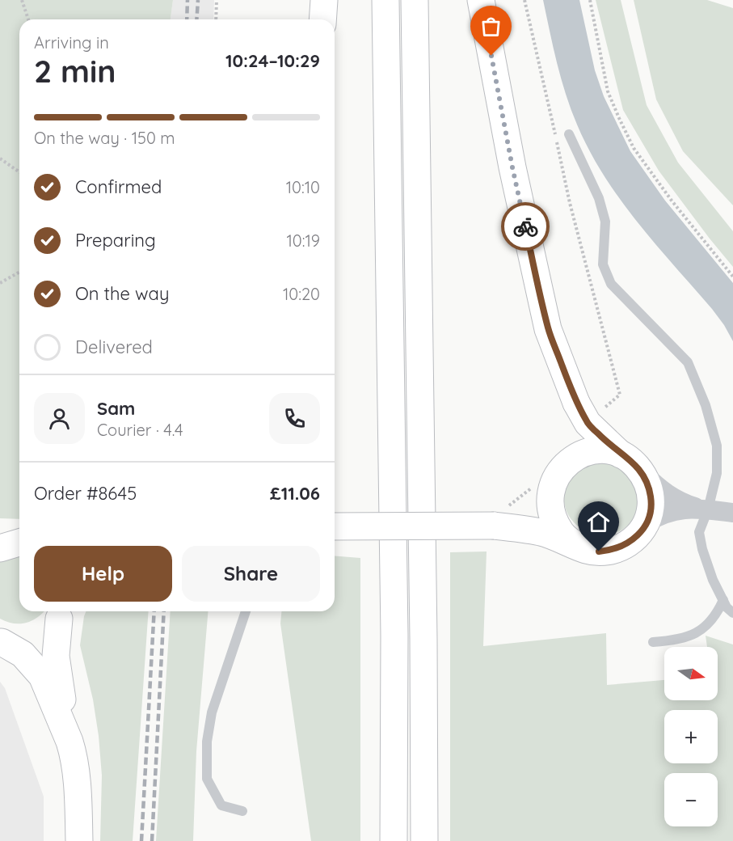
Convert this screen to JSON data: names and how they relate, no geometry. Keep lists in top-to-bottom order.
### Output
{
  "north": "right",
  "page": {
    "heading": ["2 min", "Arriving in", "10:24–10:29"],
    "panel": [
      "Sam",
      "Courier · 4.4",
      "Order #8645",
      "£11.06"
    ],
    "bar": "On the way · 150 m",
    "list": [
      ["Confirmed", "10:10"],
      ["Preparing", "10:19"],
      ["On the way", "10:20"],
      "Delivered"
    ],
    "buttons": ["Help", "Share"],
    "map_buttons": ["+", "−"]
  }
}
